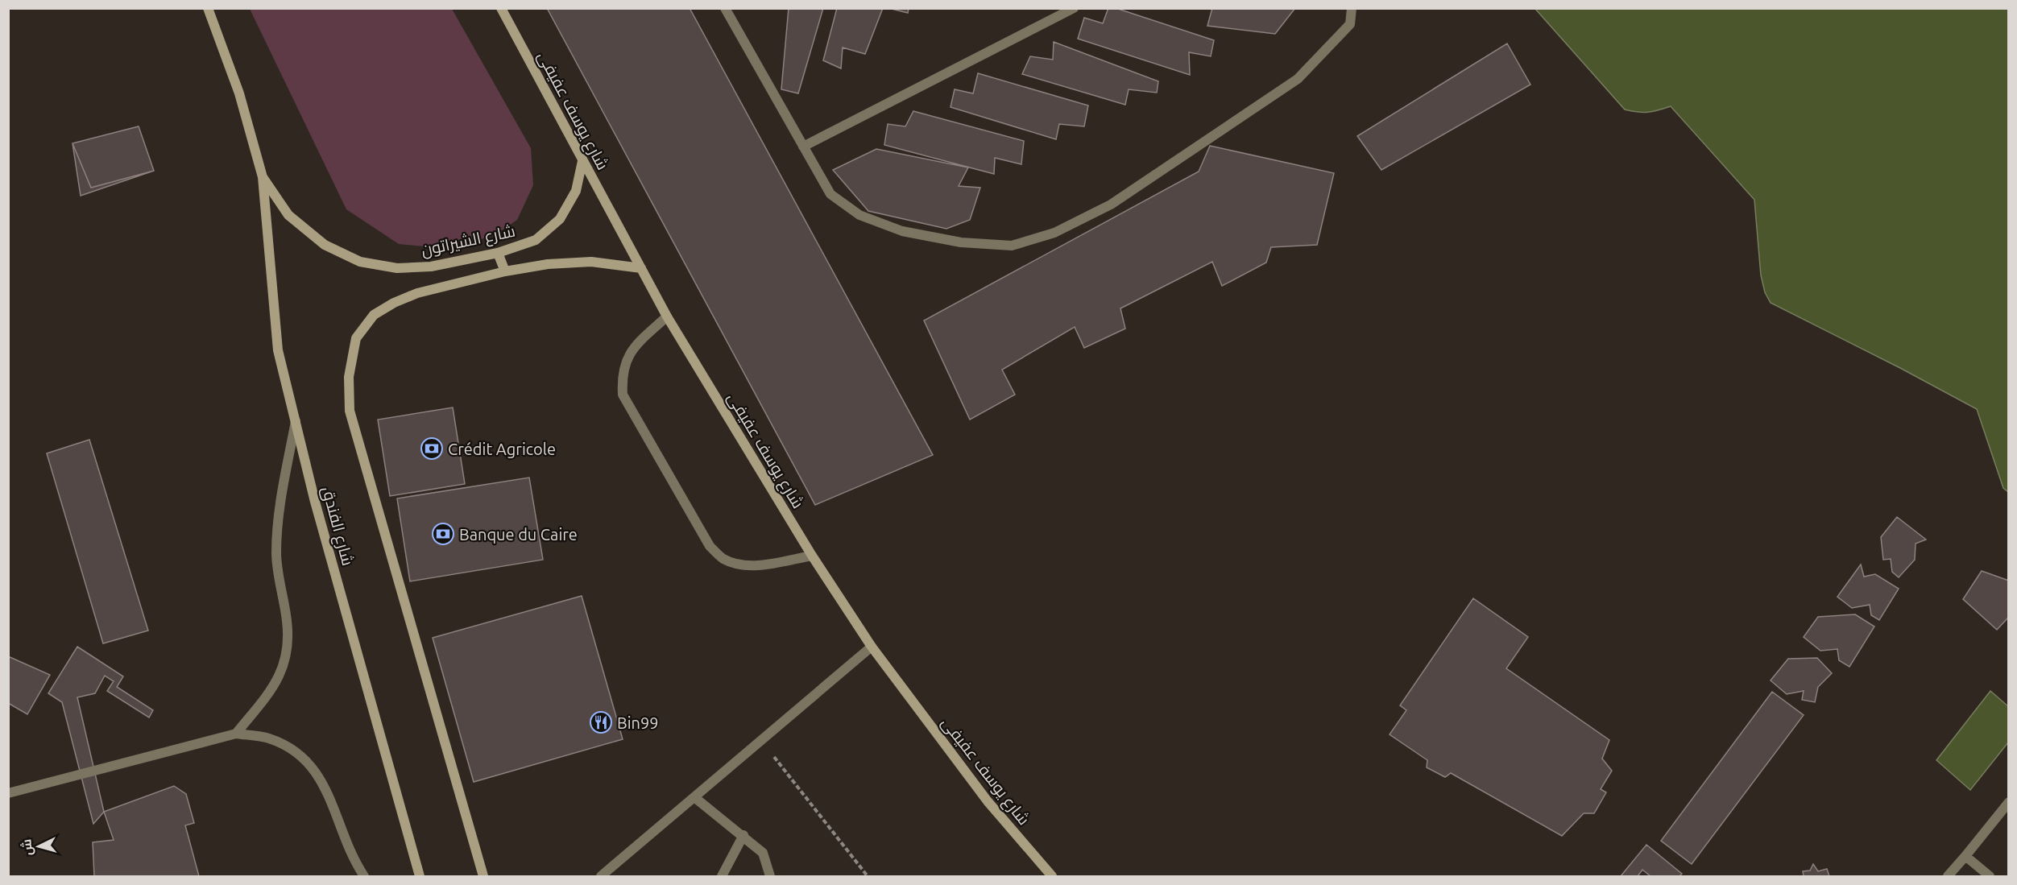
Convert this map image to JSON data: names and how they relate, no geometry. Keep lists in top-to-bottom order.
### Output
{
  "streets": {
    "street": ["شارع يوسف عفيفى", "شارع الشيراتون", "شارع الفندق"]
  },
  "crossings": [
    ["شارع يوسف عفيفى", "شارع الشيراتون"],
    ["شارع الشيراتون", "شارع الفندق"]
  ],
  "places": {
    "bank": ["Crédit Agricole", "Banque du Caire"],
    "restaurant": ["Bin99"]
  },
  "north": "left"
}
